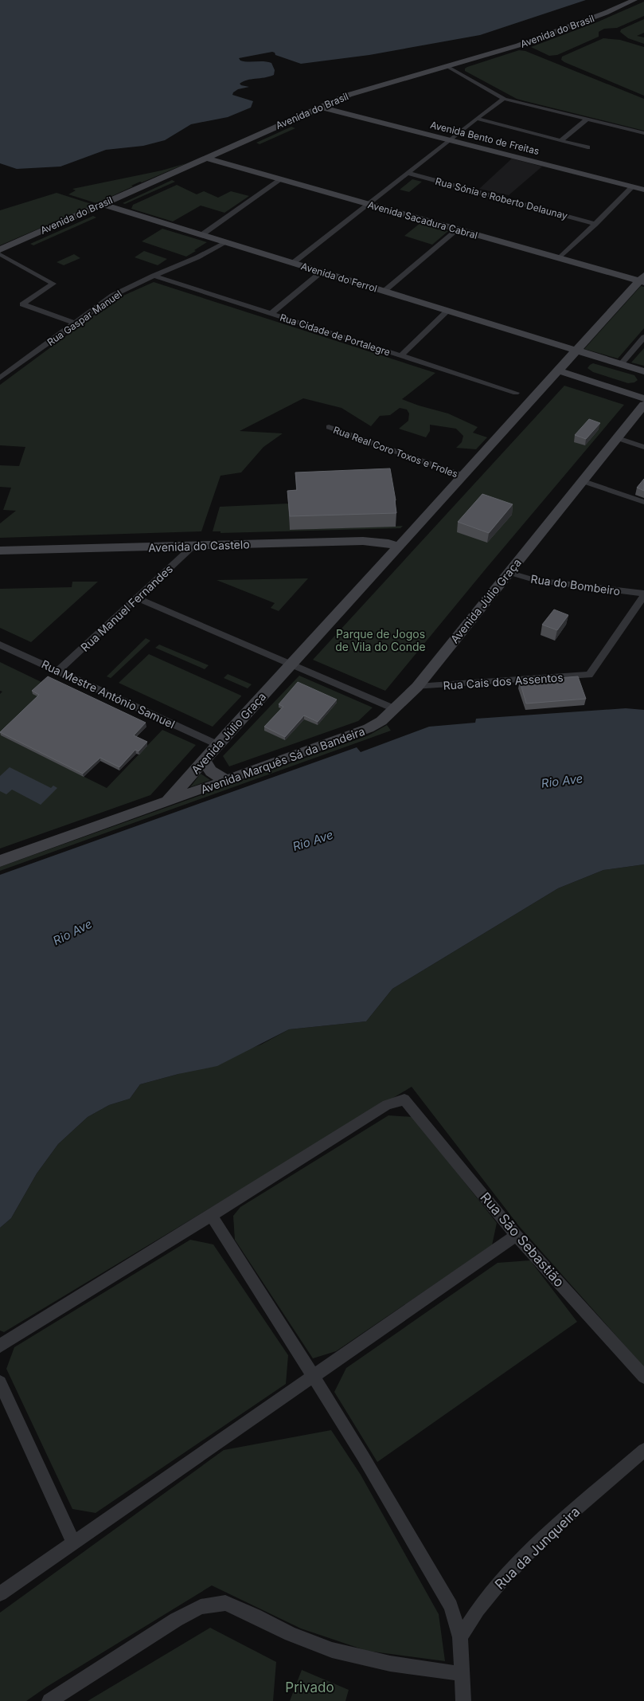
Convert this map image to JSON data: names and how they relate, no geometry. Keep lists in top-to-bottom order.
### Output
{
  "streets": {
    "street": [
      "Avenida do Brasil",
      "Avenida Bento de Freitas",
      "Rua Sónia e Roberto Delaunay",
      "Avenida Sacadura Cabral",
      "Avenida do Ferrol",
      "Rua Gaspar Manuel",
      "Rua Cidade de Portalegre",
      "Rua Real Coro Toxos e Froles",
      "Avenida do Castelo",
      "Rua do Bombeiro",
      "Avenida Júlio Graça",
      "Rua Manuel Fernandes",
      "Rua Cais dos Assentos",
      "Rua Mestre António Samuel",
      "Avenida Marquês Sá da Bandeira",
      "Rua São Sebastião",
      "Rua da Junqueira"
    ]
  },
  "crossings": [
    ["Avenida do Brasil", "Avenida Bento de Freitas"],
    ["Avenida do Brasil", "Avenida Sacadura Cabral"],
    ["Avenida do Brasil", "Avenida do Ferrol"],
    ["Avenida Sacadura Cabral", "Avenida Júlio Graça"],
    ["Avenida do Ferrol", "Rua Gaspar Manuel"],
    ["Avenida do Ferrol", "Avenida Júlio Graça"],
    ["Rua Gaspar Manuel", "Rua Cidade de Portalegre"],
    ["Rua Real Coro Toxos e Froles", "Avenida Júlio Graça"],
    ["Avenida do Castelo", "Avenida Júlio Graça"],
    ["Avenida do Castelo", "Rua Manuel Fernandes"],
    ["Rua do Bombeiro", "Avenida Júlio Graça"],
    ["Rua do Bombeiro", "Rua Cais dos Assentos"],
    ["Avenida Júlio Graça", "Rua Cais dos Assentos"],
    ["Avenida Júlio Graça", "Rua Mestre António Samuel"],
    ["Avenida Júlio Graça", "Avenida Marquês Sá da Bandeira"],
    ["Rua Manuel Fernandes", "Rua Mestre António Samuel"]
  ],
  "water": ["Rio Ave"],
  "parks": ["Parque de Jogos de Vila do Conde", "Privado"]
}
